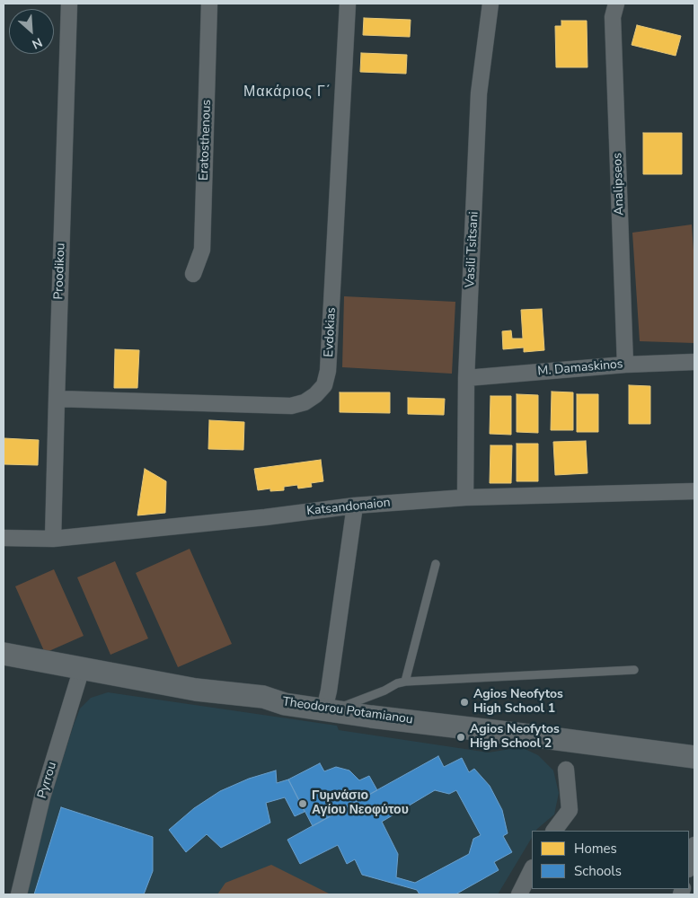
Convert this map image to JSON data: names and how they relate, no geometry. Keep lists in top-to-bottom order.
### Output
{
  "streets": {
    "main road": ["Theodorou Potamianou"],
    "street": [
      "Eratosthenous",
      "Analipseos",
      "Vasili Tsitsani",
      "Proodikou",
      "Evdokias",
      "M. Damaskinos",
      "Katsandonaion",
      "Pyrrou"
    ]
  },
  "crossings": [
    ["Analipseos", "M. Damaskinos"],
    ["Vasili Tsitsani", "M. Damaskinos"],
    ["Vasili Tsitsani", "Katsandonaion"],
    ["Proodikou", "Evdokias"],
    ["Proodikou", "Katsandonaion"],
    ["Theodorou Potamianou", "Pyrrou"]
  ],
  "districts": ["Μακάριος Γ΄"],
  "places": ["Agios Neofytos High School 1", "Agios Neofytos High School 2", "Γυμνάσιο Αγίου Νεοφύτου"],
  "legend": ["Homes", "Schools"],
  "north": "bottom right"
}
